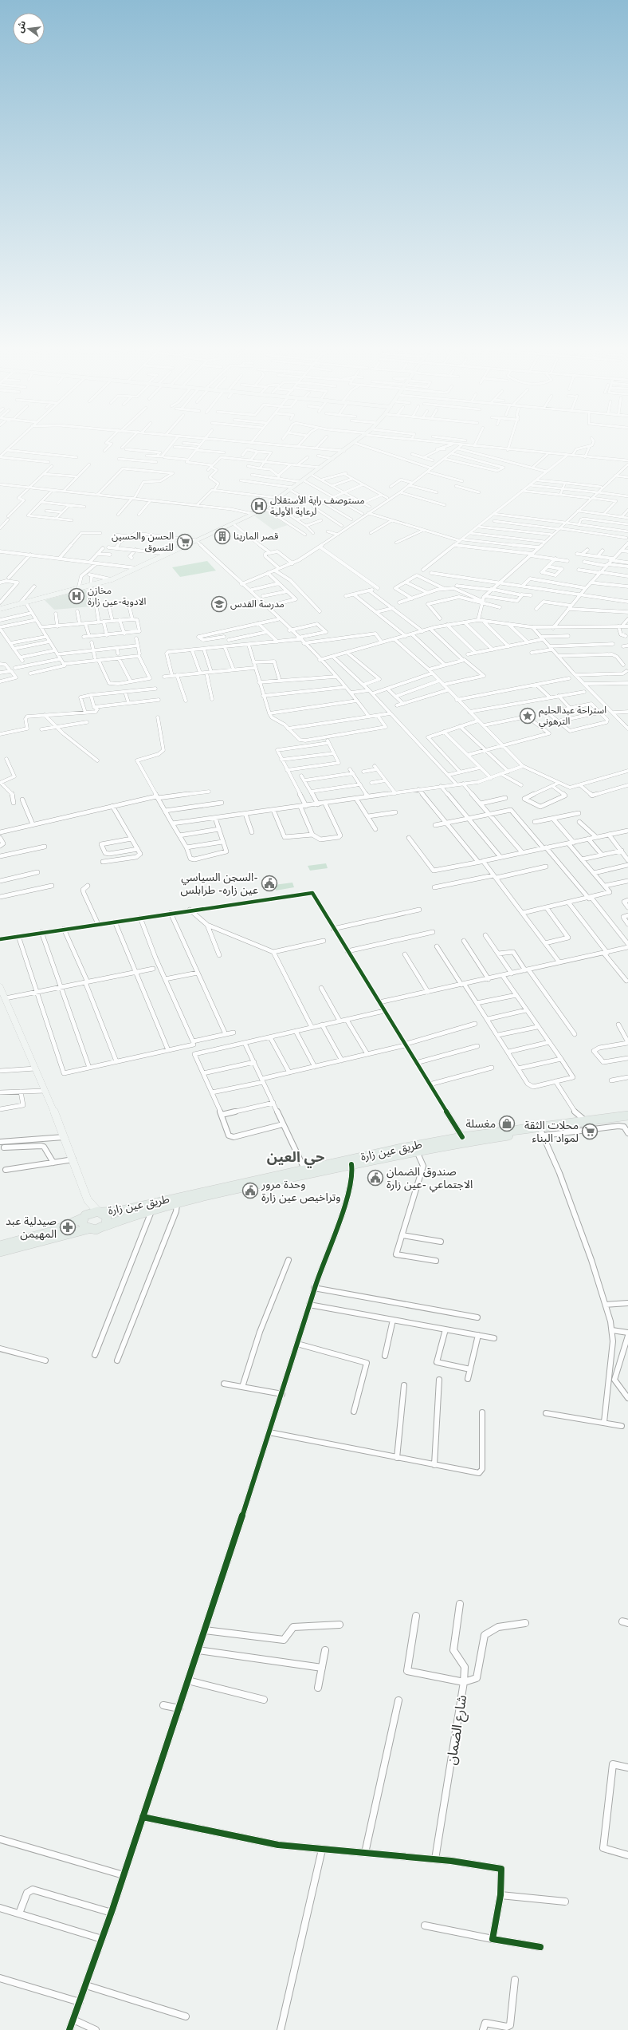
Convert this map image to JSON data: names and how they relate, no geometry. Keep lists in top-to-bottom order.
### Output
{
  "streets": {
    "main road": ["طريق عين زارة"],
    "street": ["شارع الضمان"]
  },
  "districts": ["حي العين"],
  "places": {
    "hospital": ["مستوصف راية الأستقلال لرعاية الأولية", "مخازن الادوية-عين زارة"],
    "building": ["قصر المارينا"],
    "supermarket": ["الحسن والحسين للتسوق", "محلات الثقة لمواد البناء"],
    "school or university": ["مدرسة القدس"],
    "place": ["استراحة عبدالحليم الترهوني"],
    "public building": ["السجن السياسي- عين زاره- طرابلس", "صندوق الضمان الاجتماعي -عين زارة", "وحدة مرور وتراخيص عين زارة"],
    "shop": ["مغسلة"],
    "pharmacy": ["صيدلية عبد المهيمن"]
  },
  "north": "left"
}
